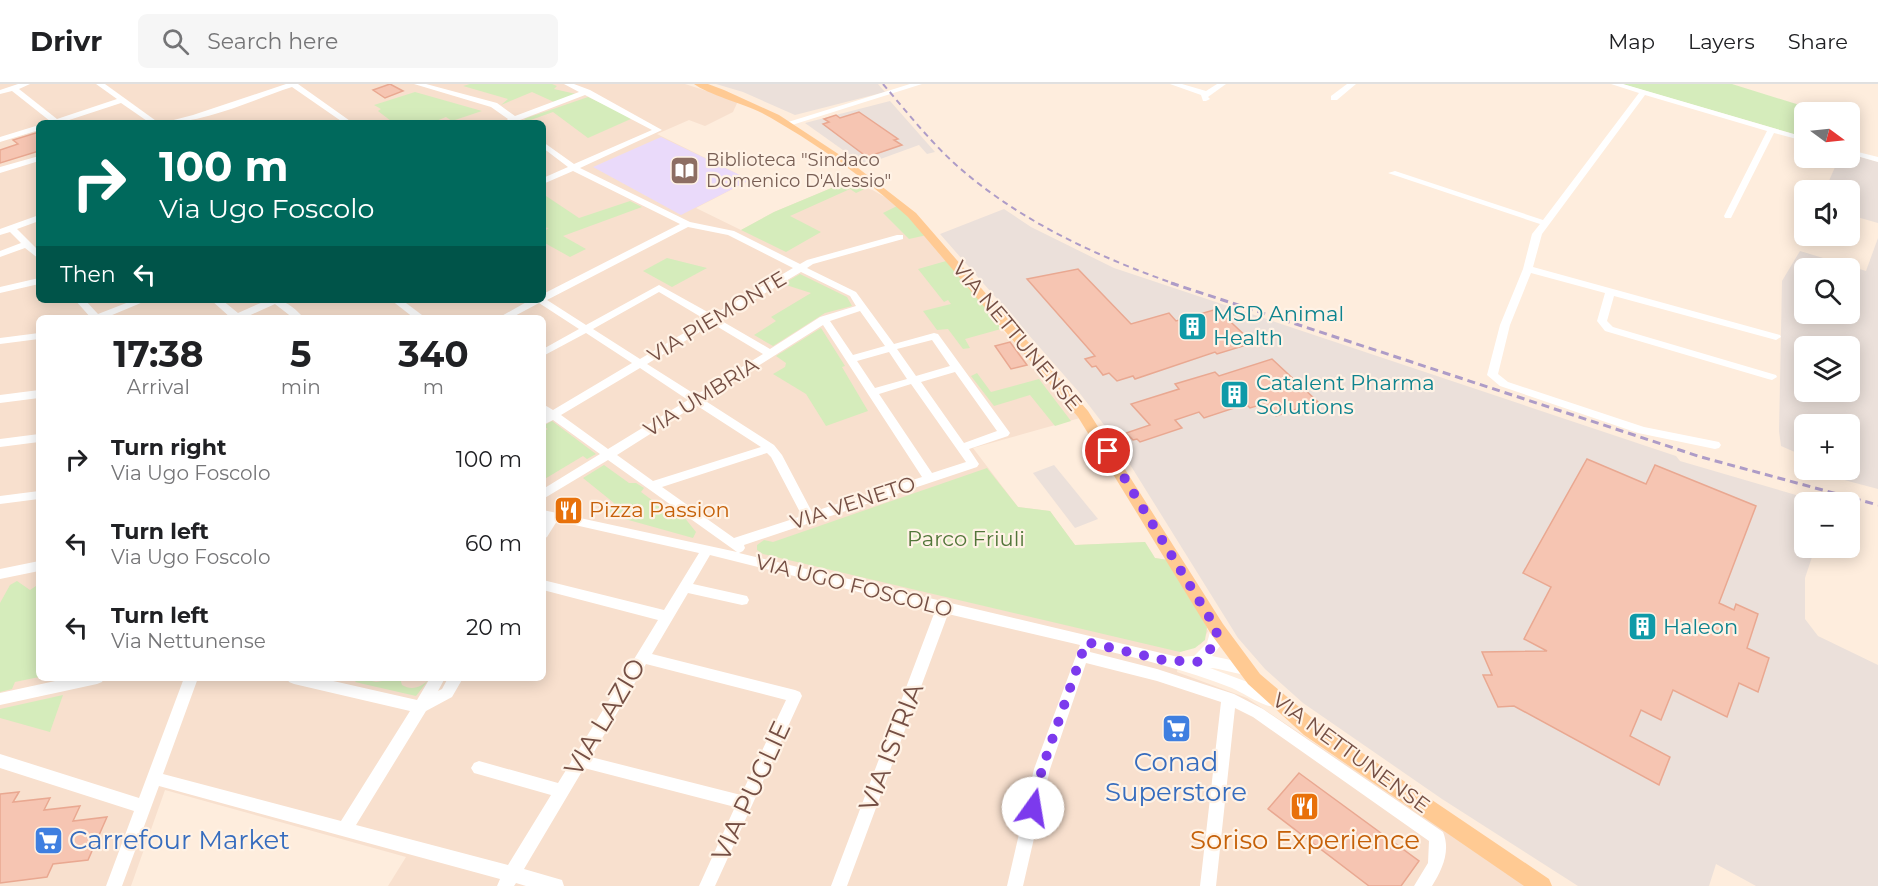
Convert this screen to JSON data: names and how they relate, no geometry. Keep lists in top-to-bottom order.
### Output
{
  "streets": {
    "main road": ["VIA NETTUNENSE"],
    "street": [
      "VIA PIEMONTE",
      "VIA UMBRIA",
      "VIA VENETO",
      "VIA UGO FOSCOLO",
      "VIA LAZIO",
      "VIA ISTRIA",
      "VIA PUGLIE"
    ]
  },
  "crossings": [
    ["VIA NETTUNENSE", "VIA UGO FOSCOLO"],
    ["VIA UGO FOSCOLO", "VIA LAZIO"],
    ["VIA UGO FOSCOLO", "VIA ISTRIA"],
    ["VIA LAZIO", "VIA PUGLIE"]
  ],
  "parks": ["Parco Friuli"],
  "places": {
    "library": ["Biblioteca \"Sindaco Domenico D'Alessio\""],
    "building": ["MSD Animal Health", "Catalent Pharma Solutions", "Haleon"],
    "restaurant": ["Pizza Passion", "Soriso Experience"],
    "supermarket": ["Conad Superstore", "Carrefour Market"]
  },
  "north": "right",
  "page": {
    "header": "Drivr",
    "search": "Search here",
    "nav": ["Map", "Layers", "Share"],
    "map_buttons": ["+", "−"],
    "turn": ["100 m", "Via Ugo Foscolo"],
    "then": "Then",
    "eta": [
      "17:38",
      "Arrival",
      "5",
      "min",
      "340",
      "m"
    ],
    "list": [
      {
        "name": "Turn right",
        "note": "Via Ugo Foscolo",
        "value": "100 m"
      },
      {
        "name": "Turn left",
        "note": "Via Ugo Foscolo",
        "value": "60 m"
      },
      {
        "name": "Turn left",
        "note": "Via Nettunense",
        "value": "20 m"
      }
    ]
  }
}
